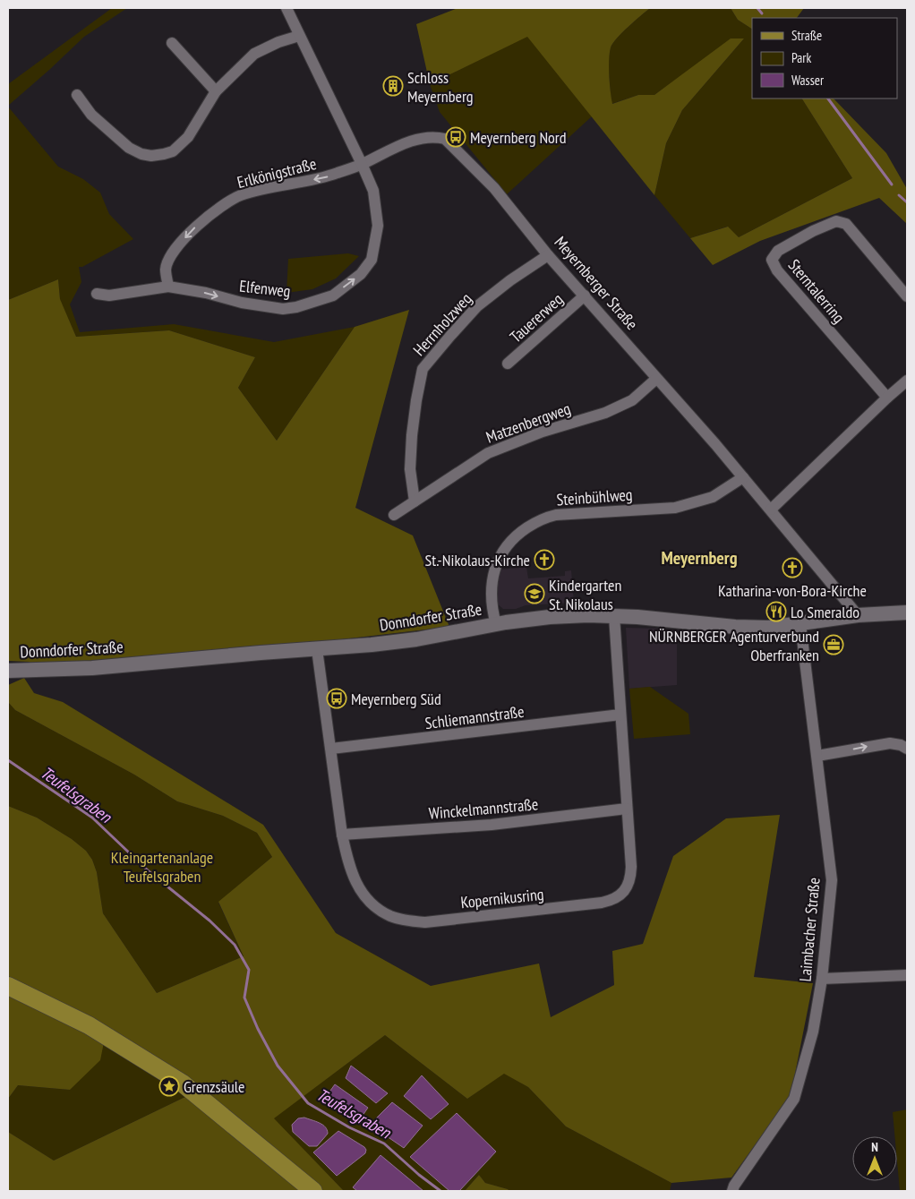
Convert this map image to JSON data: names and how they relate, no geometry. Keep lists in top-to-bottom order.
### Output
{
  "streets": {
    "street": [
      "Erlkönigstraße",
      "Meyernberger Straße",
      "Elfenweg",
      "Sterntalerring",
      "Tauererweg",
      "Herrnholzweg",
      "Matzenbergweg",
      "Steinbühlweg",
      "Donndorfer Straße",
      "Schliemannstraße",
      "Winckelmannstraße",
      "Kopernikusring",
      "Laimbacher Straße"
    ]
  },
  "crossings": [
    ["Erlkönigstraße", "Meyernberger Straße"],
    ["Erlkönigstraße", "Elfenweg"],
    ["Meyernberger Straße", "Elfenweg"],
    ["Meyernberger Straße", "Tauererweg"],
    ["Meyernberger Straße", "Herrnholzweg"],
    ["Meyernberger Straße", "Matzenbergweg"],
    ["Meyernberger Straße", "Steinbühlweg"],
    ["Meyernberger Straße", "Donndorfer Straße"],
    ["Herrnholzweg", "Matzenbergweg"],
    ["Steinbühlweg", "Donndorfer Straße"],
    ["Donndorfer Straße", "Kopernikusring"],
    ["Donndorfer Straße", "Laimbacher Straße"],
    ["Schliemannstraße", "Kopernikusring"],
    ["Winckelmannstraße", "Kopernikusring"]
  ],
  "one_way": ["Erlkönigstraße"],
  "districts": ["Meyernberg"],
  "water": ["Teufelsgraben"],
  "parks": ["Kleingartenanlage Teufelsgraben"],
  "places": {
    "building": ["Schloss Meyernberg"],
    "bus stop": ["Meyernberg Nord", "Meyernberg Süd"],
    "church": ["St.-Nikolaus-Kirche", "Katharina-von-Bora-Kirche"],
    "school or university": ["Kindergarten St. Nikolaus"],
    "restaurant": ["Lo Smeraldo"],
    "office": ["NÜRNBERGER Agenturverbund Oberfranken"],
    "place": ["Grenzsäule"]
  },
  "legend": ["Straße", "Park", "Wasser"],
  "north": "top"
}
